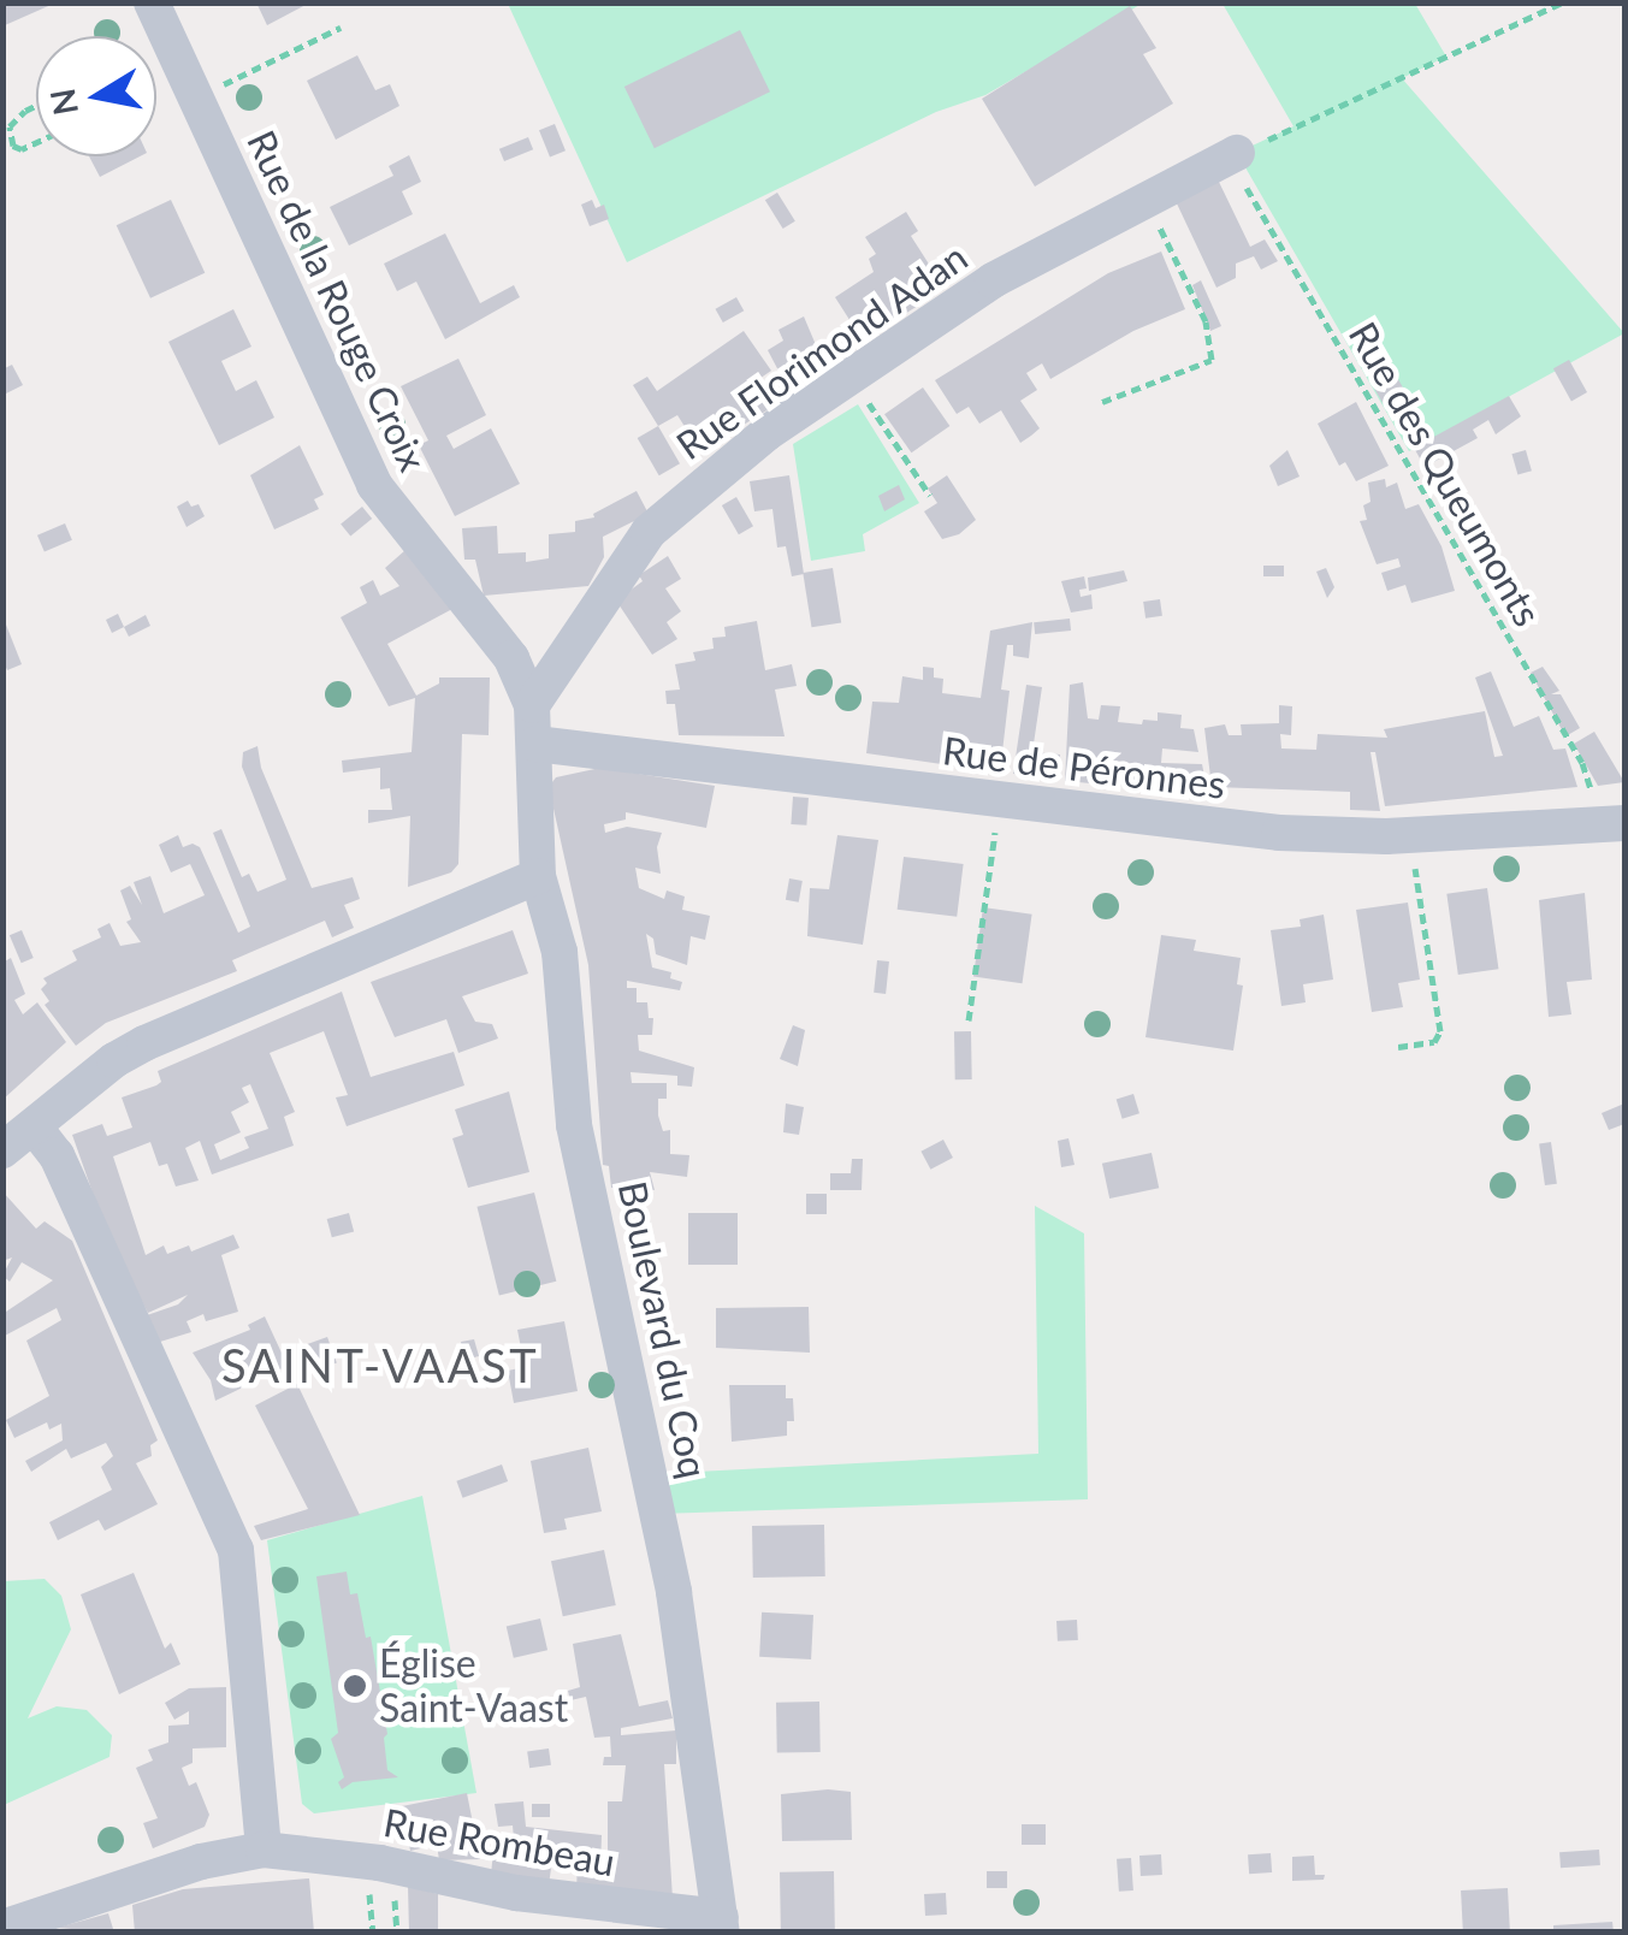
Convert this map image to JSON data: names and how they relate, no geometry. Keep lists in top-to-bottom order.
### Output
{
  "streets": {
    "street": [
      "Rue de la Rouge Croix",
      "Rue Florimond Adan",
      "Rue de Péronnes",
      "Boulevard du Coq",
      "Rue Rombeau"
    ],
    "path": ["Rue des Queumonts"]
  },
  "crossings": [
    ["Rue de la Rouge Croix", "Rue Florimond Adan"],
    ["Rue de la Rouge Croix", "Rue de Péronnes"],
    ["Rue de la Rouge Croix", "Boulevard du Coq"],
    ["Rue Florimond Adan", "Rue des Queumonts"],
    ["Rue des Queumonts", "Rue de Péronnes"],
    ["Rue de Péronnes", "Boulevard du Coq"],
    ["Boulevard du Coq", "Rue Rombeau"]
  ],
  "districts": ["SAINT-VAAST"],
  "places": ["Église Saint-Vaast"],
  "north": "left"
}
